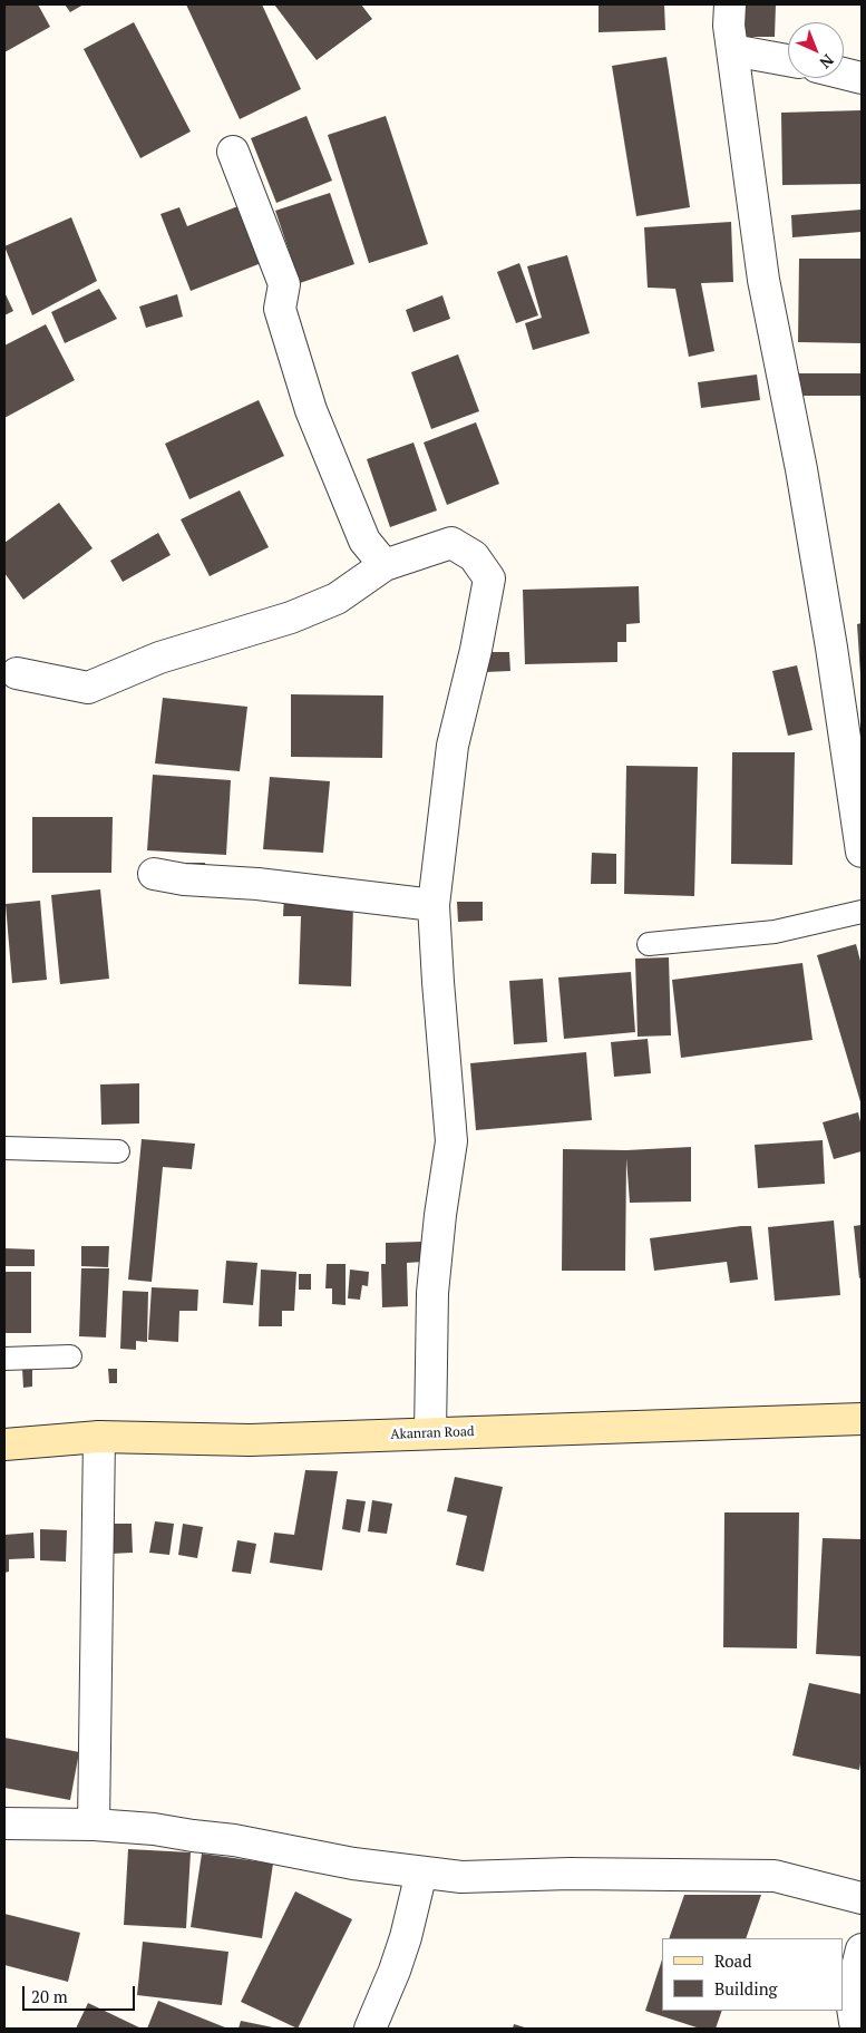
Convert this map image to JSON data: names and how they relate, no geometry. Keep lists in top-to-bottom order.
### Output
{
  "streets": {
    "main road": ["Akanran Road"]
  },
  "legend": ["Road", "Building"],
  "scale_bar": "20 m",
  "north": "bottom right"
}
